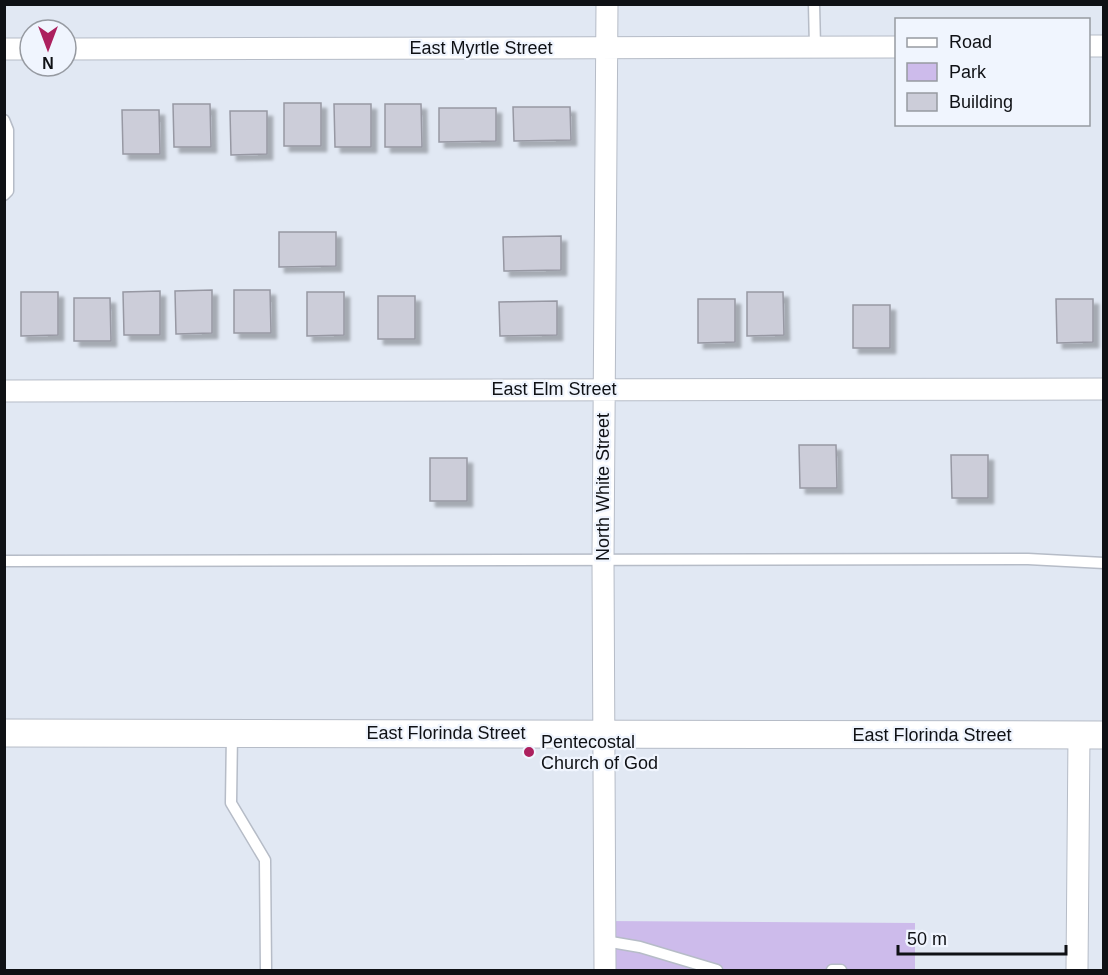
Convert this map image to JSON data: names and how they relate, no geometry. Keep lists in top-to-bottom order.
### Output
{
  "streets": {
    "street": [
      "East Myrtle Street",
      "East Elm Street",
      "North White Street",
      "East Florinda Street"
    ]
  },
  "crossings": [
    ["East Myrtle Street", "North White Street"],
    ["East Elm Street", "North White Street"],
    ["North White Street", "East Florinda Street"]
  ],
  "places": ["Pentecostal Church of God"],
  "legend": ["Road", "Park", "Building"],
  "scale_bar": "50 m",
  "north": "bottom"
}
